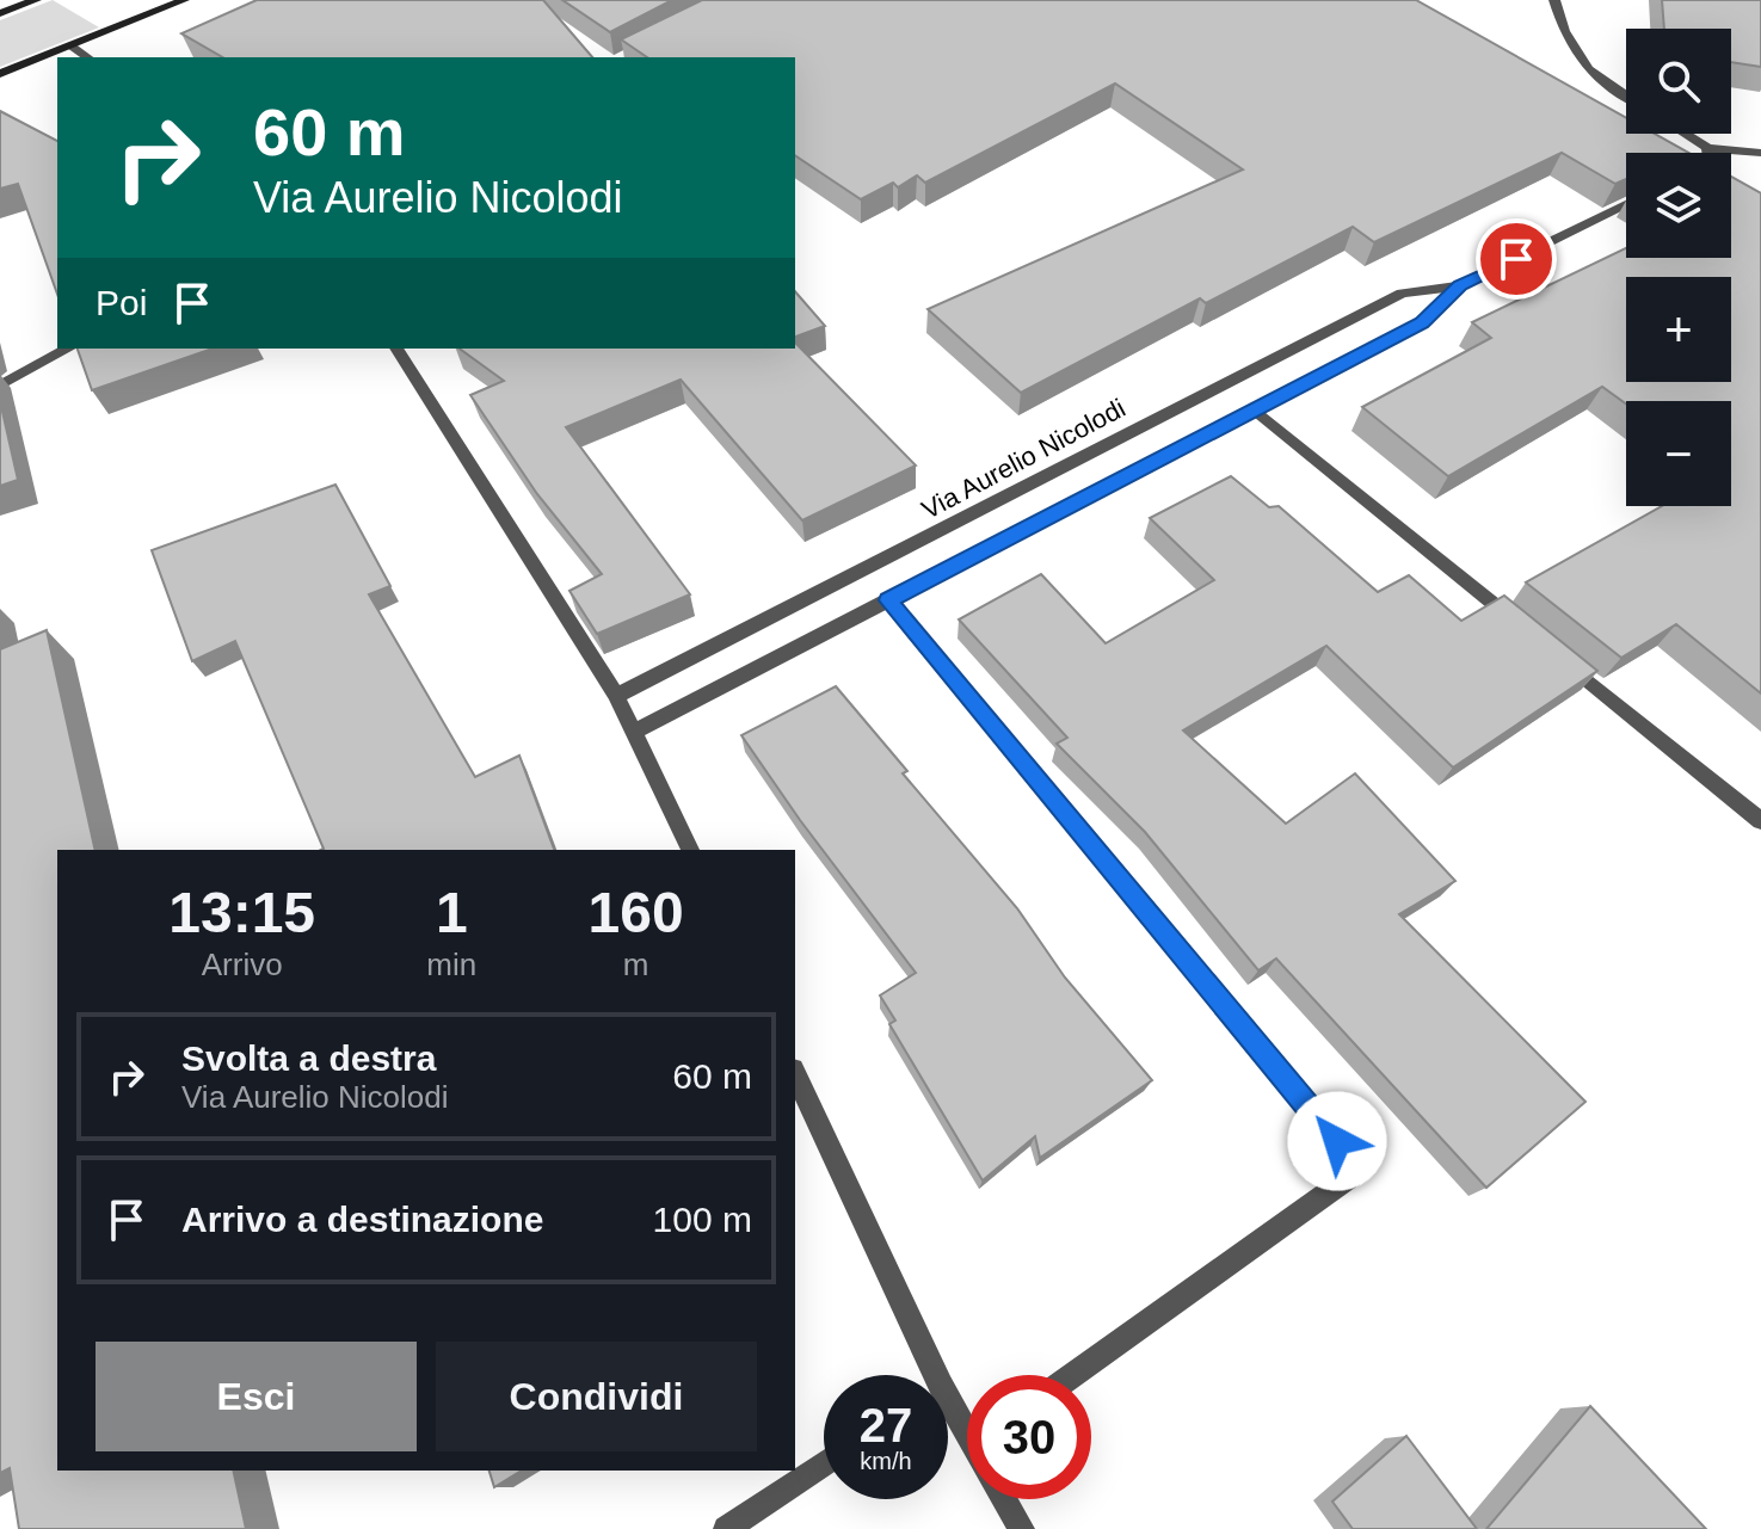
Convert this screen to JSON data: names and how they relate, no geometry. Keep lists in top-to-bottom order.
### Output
{
  "streets": {
    "street": ["Via Aurelio Nicolodi"]
  },
  "page": {
    "map_buttons": ["+", "−"],
    "turn": ["60 m", "Via Aurelio Nicolodi"],
    "then": "Poi",
    "eta": [
      "13:15",
      "Arrivo",
      "1",
      "min",
      "160",
      "m"
    ],
    "list": [
      {
        "name": "Svolta a destra",
        "note": "Via Aurelio Nicolodi",
        "value": "60 m"
      },
      {
        "name": "Arrivo a destinazione",
        "value": "100 m"
      }
    ],
    "buttons": ["Esci", "Condividi"],
    "speed": "27 km/h",
    "limit": "30"
  }
}
